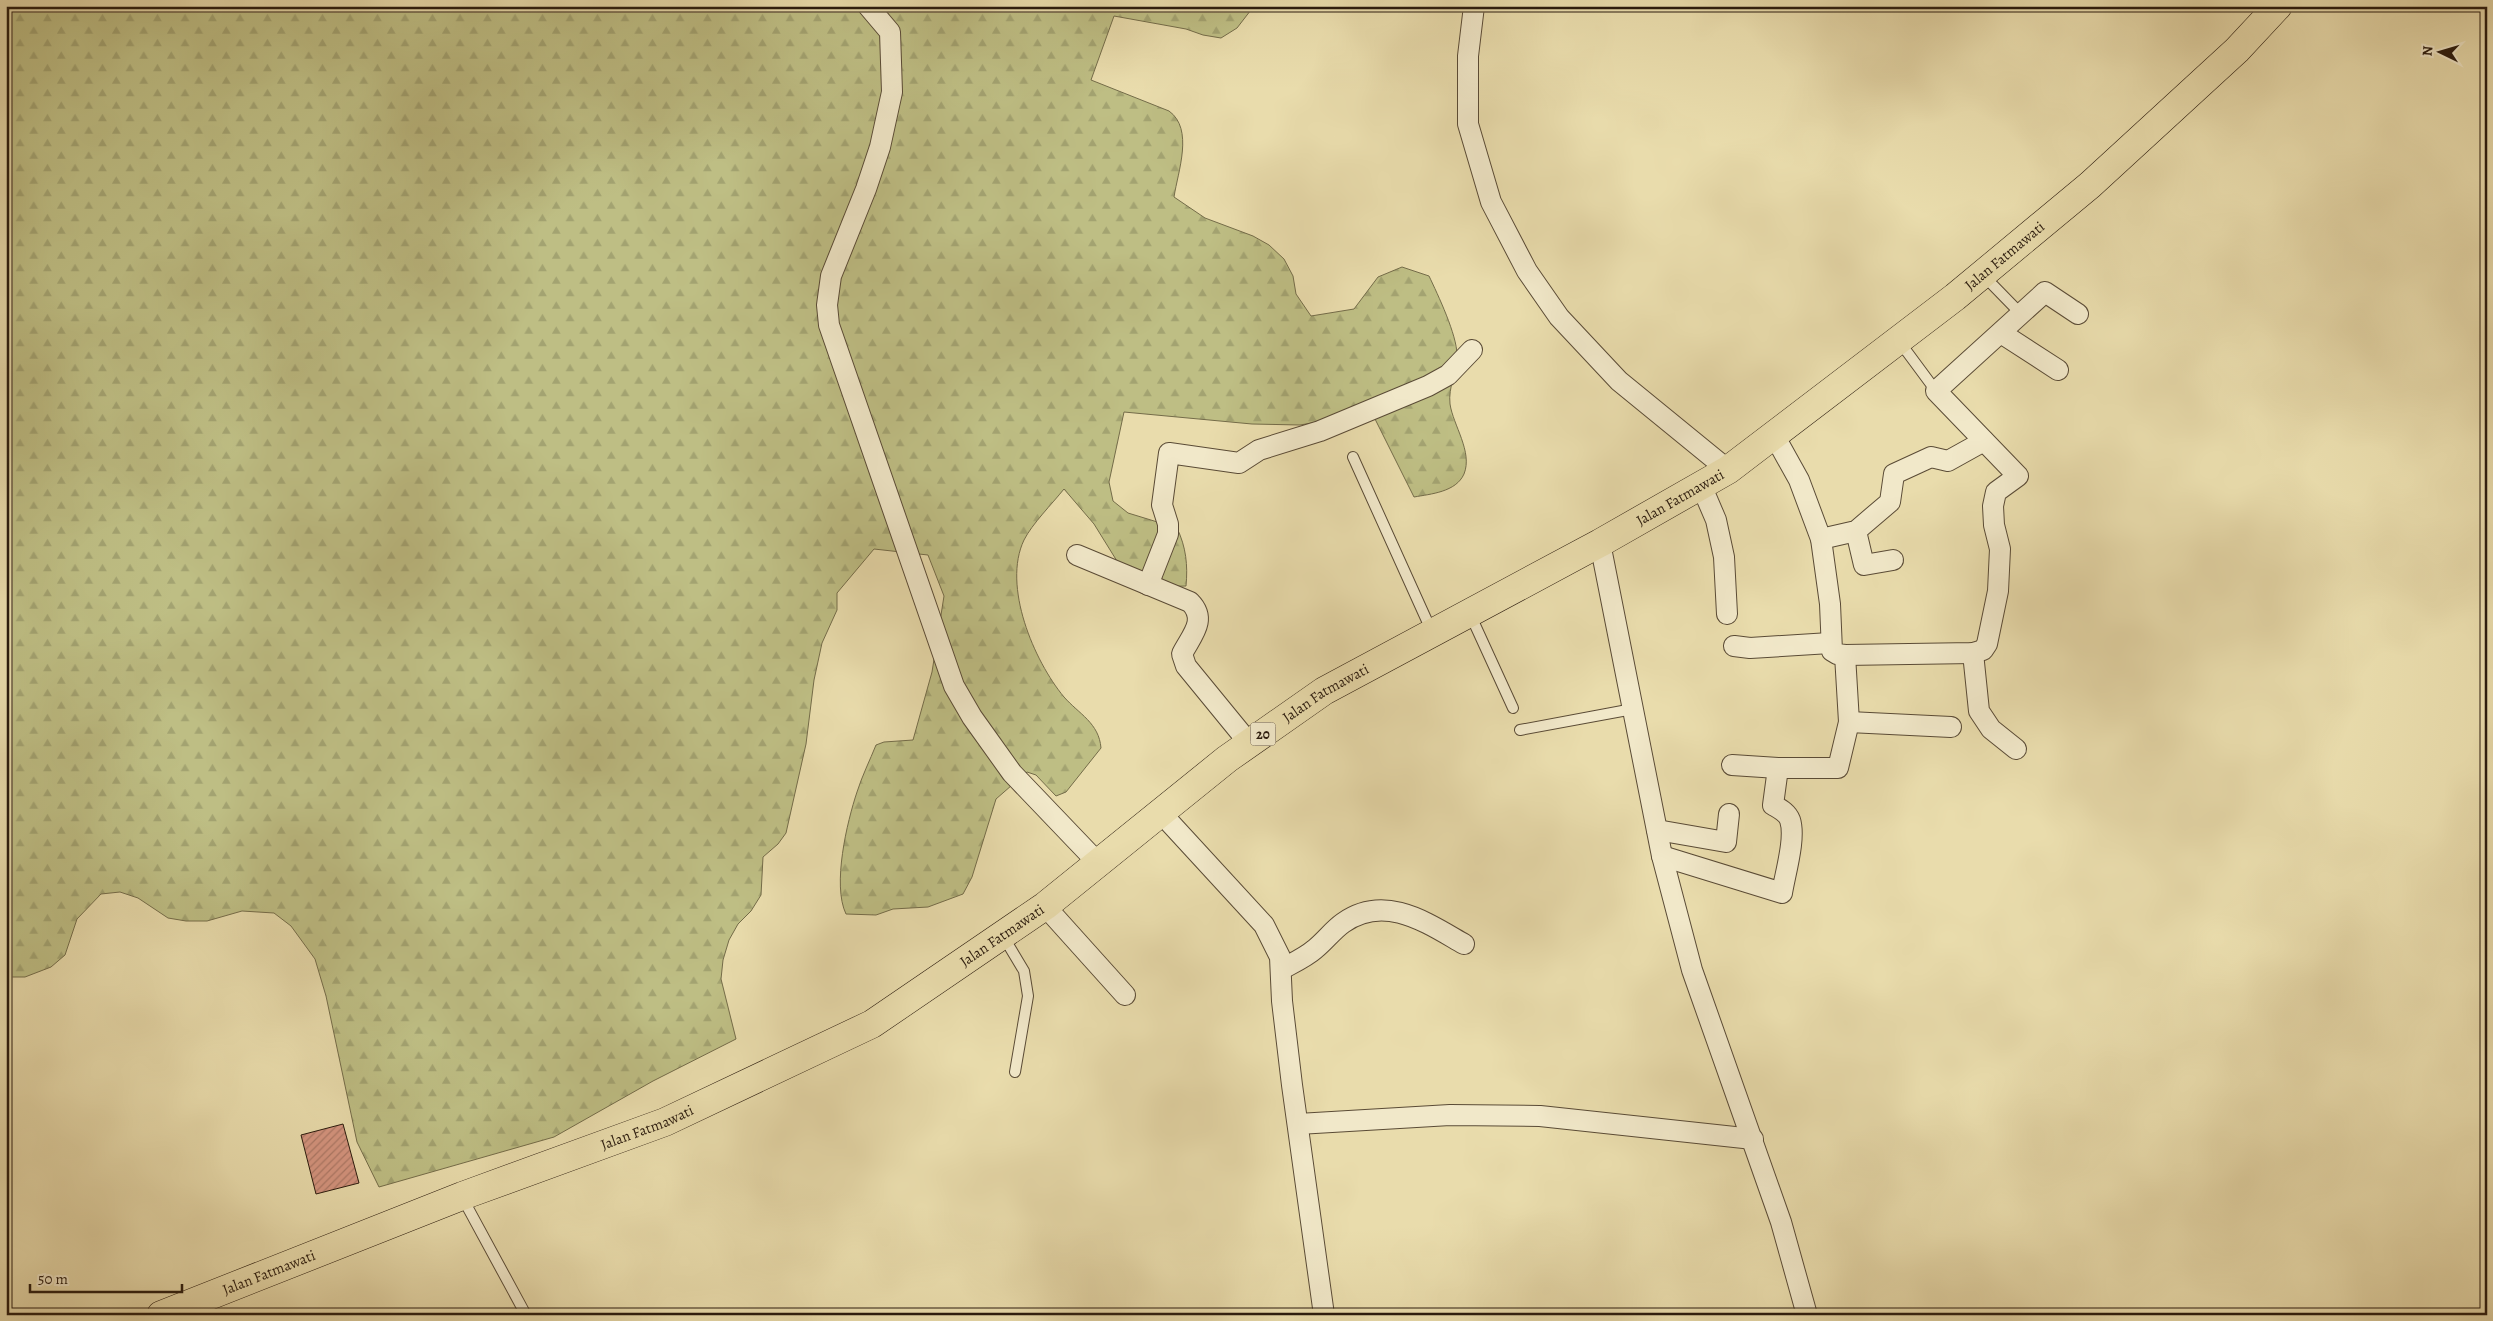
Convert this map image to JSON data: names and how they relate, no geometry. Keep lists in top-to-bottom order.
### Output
{
  "streets": {
    "highway": ["Jalan Fatmawati", "20"]
  },
  "scale_bar": "50 m",
  "north": "left"
}
